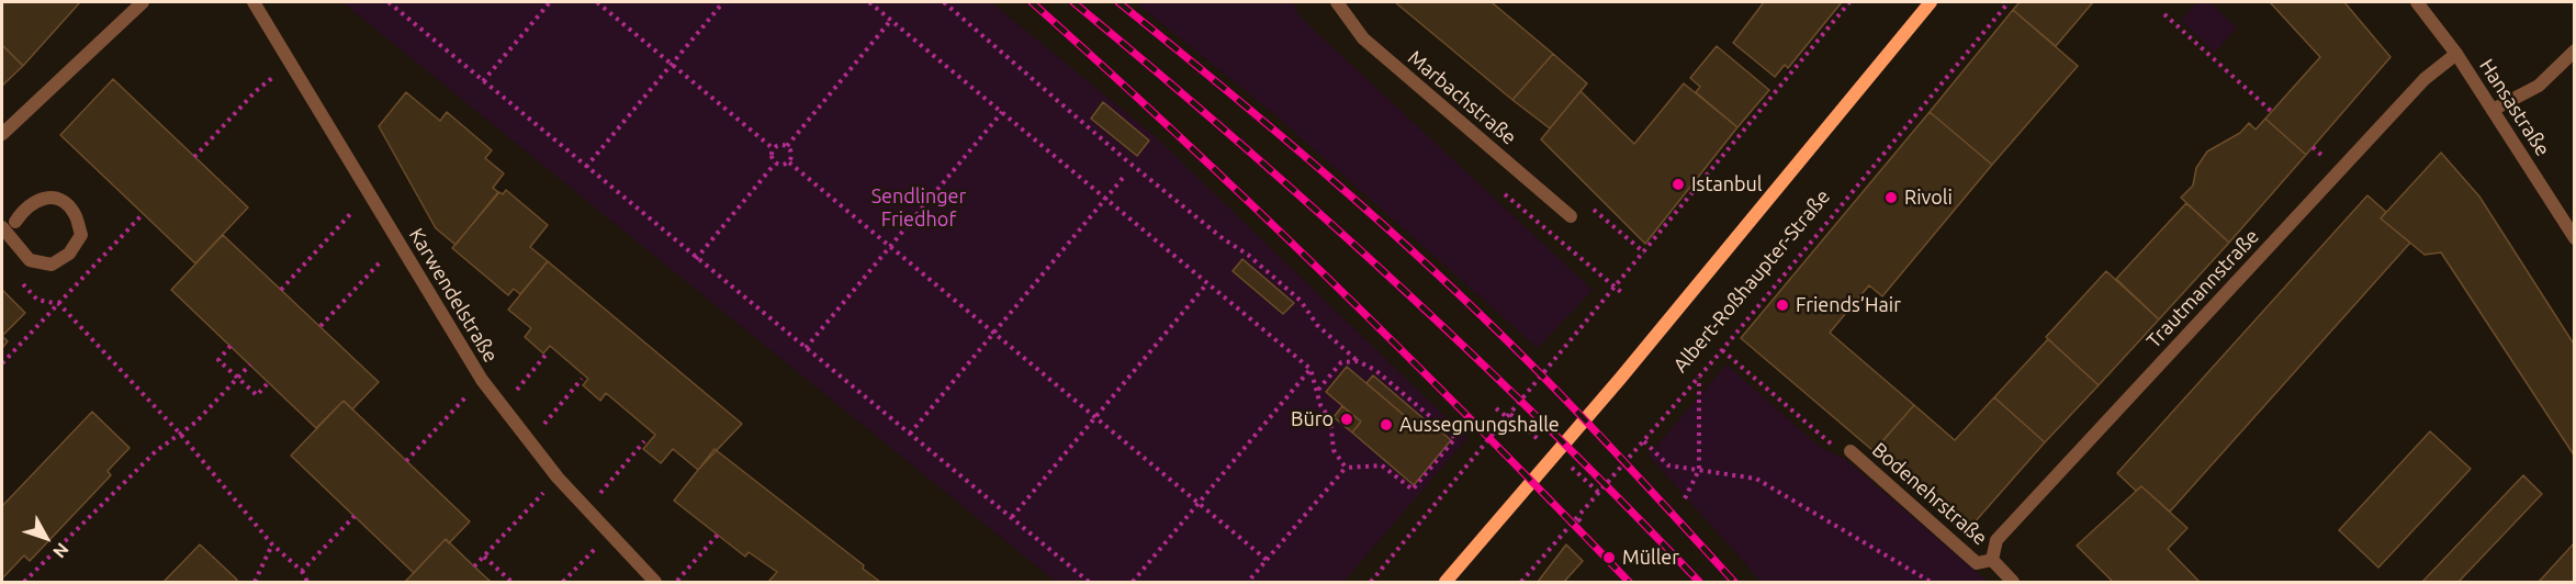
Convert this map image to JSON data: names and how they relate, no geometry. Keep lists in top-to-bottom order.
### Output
{
  "streets": {
    "main road": ["Albert-Roßhaupter-Straße"],
    "street": [
      "Marbachstraße",
      "Hansastraße",
      "Trautmannstraße",
      "Karwendelstraße",
      "Bodenehrstraße"
    ]
  },
  "crossings": [
    ["Hansastraße", "Trautmannstraße"],
    ["Trautmannstraße", "Bodenehrstraße"]
  ],
  "parks": ["Sendlinger Friedhof"],
  "places": [
    "Istanbul",
    "Rivoli",
    "Friends’Hair",
    "Büro",
    "Aussegnungshalle",
    "Müller"
  ],
  "north": "bottom right"
}
